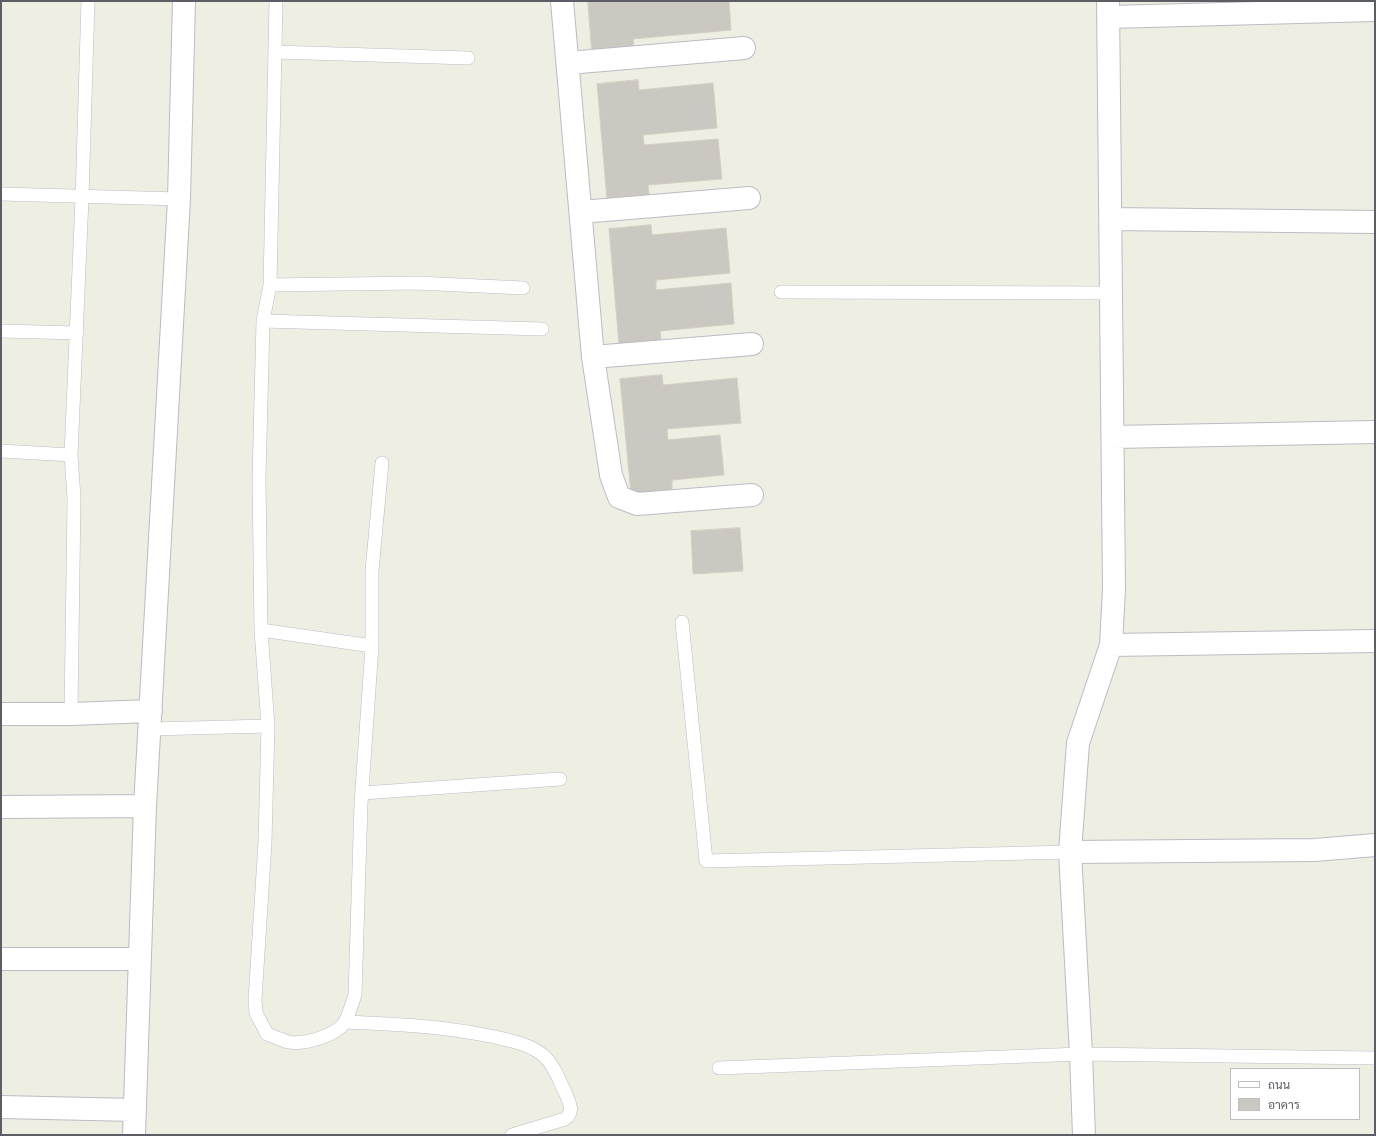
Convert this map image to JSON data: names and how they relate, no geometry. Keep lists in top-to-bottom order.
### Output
{
  "legend": ["ถนน", "อาคาร"]
}
